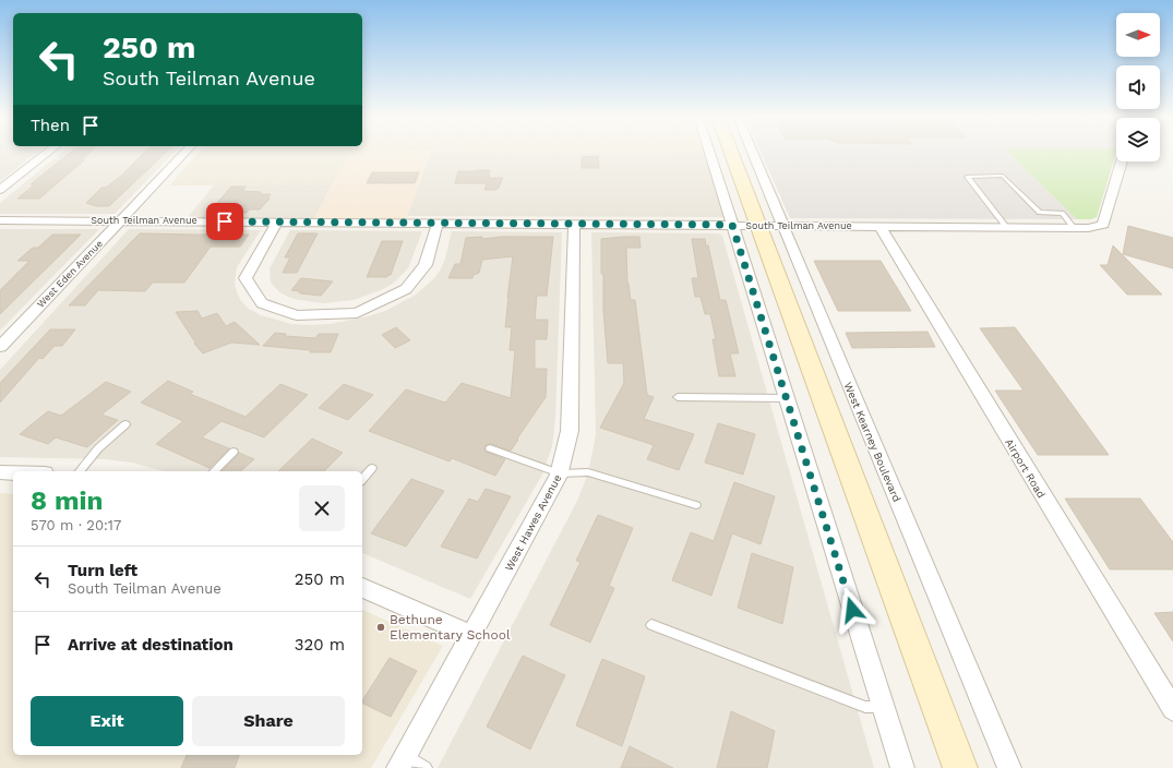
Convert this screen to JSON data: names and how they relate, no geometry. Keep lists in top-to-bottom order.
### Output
{
  "streets": {
    "street": [
      "South Teilman Avenue",
      "West Eden Avenue",
      "West Kearney Boulevard",
      "Airport Road",
      "West Hawes Avenue"
    ]
  },
  "crossings": [
    ["South Teilman Avenue", "West Eden Avenue"],
    ["South Teilman Avenue", "West Kearney Boulevard"],
    ["South Teilman Avenue", "Airport Road"],
    ["South Teilman Avenue", "West Hawes Avenue"]
  ],
  "places": ["Bethune Elementary School"],
  "north": "right",
  "page": {
    "turn": ["250 m", "South Teilman Avenue"],
    "then": "Then",
    "heading": ["8 min", "570 m · 20:17"],
    "list": [
      {
        "name": "Turn left",
        "note": "South Teilman Avenue",
        "value": "250 m"
      },
      {
        "name": "Arrive at destination",
        "value": "320 m"
      }
    ],
    "buttons": ["Exit", "Share"]
  }
}
